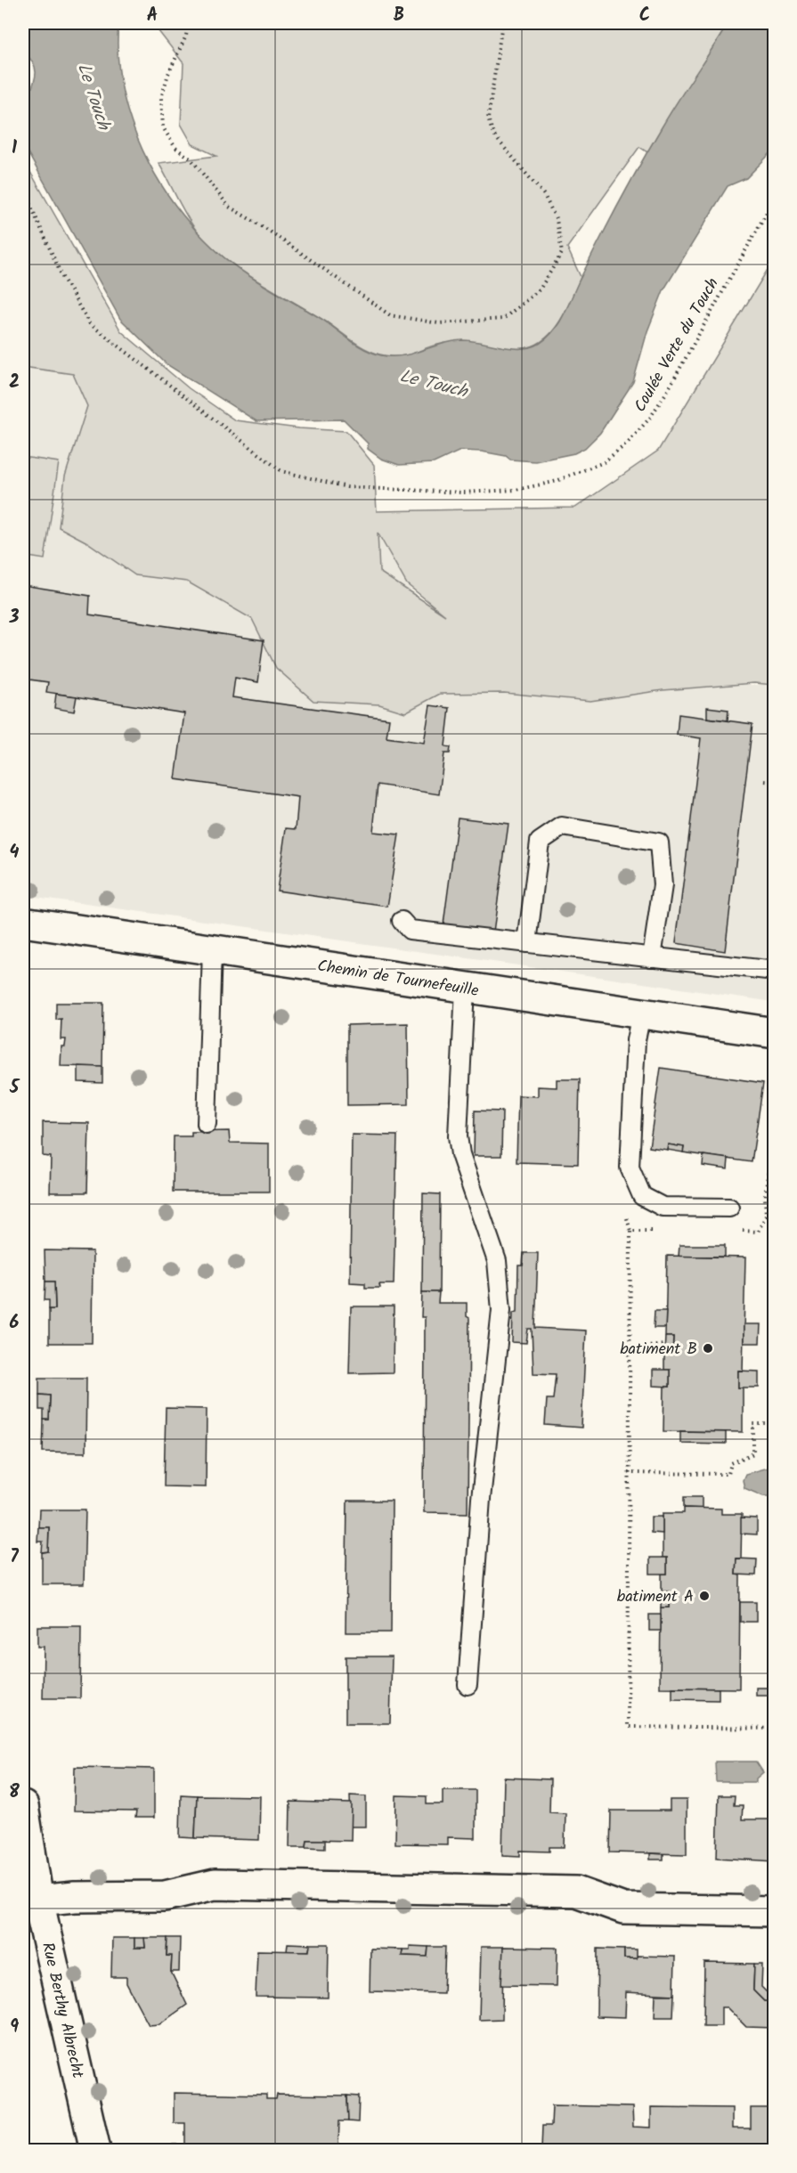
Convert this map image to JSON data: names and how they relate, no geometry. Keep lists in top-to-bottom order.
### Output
{
  "streets": {
    "street": ["Chemin de Tournefeuille", "Rue Berthy Albrecht"],
    "path": ["Coulée Verte du Touch"]
  },
  "water": ["Le Touch"],
  "places": ["batiment B", "batiment A"],
  "grid": {
    "columns": ["A", "B", "C"],
    "rows": [
      "1",
      "2",
      "3",
      "4",
      "5",
      "6",
      "7",
      "8",
      "9"
    ]
  }
}
